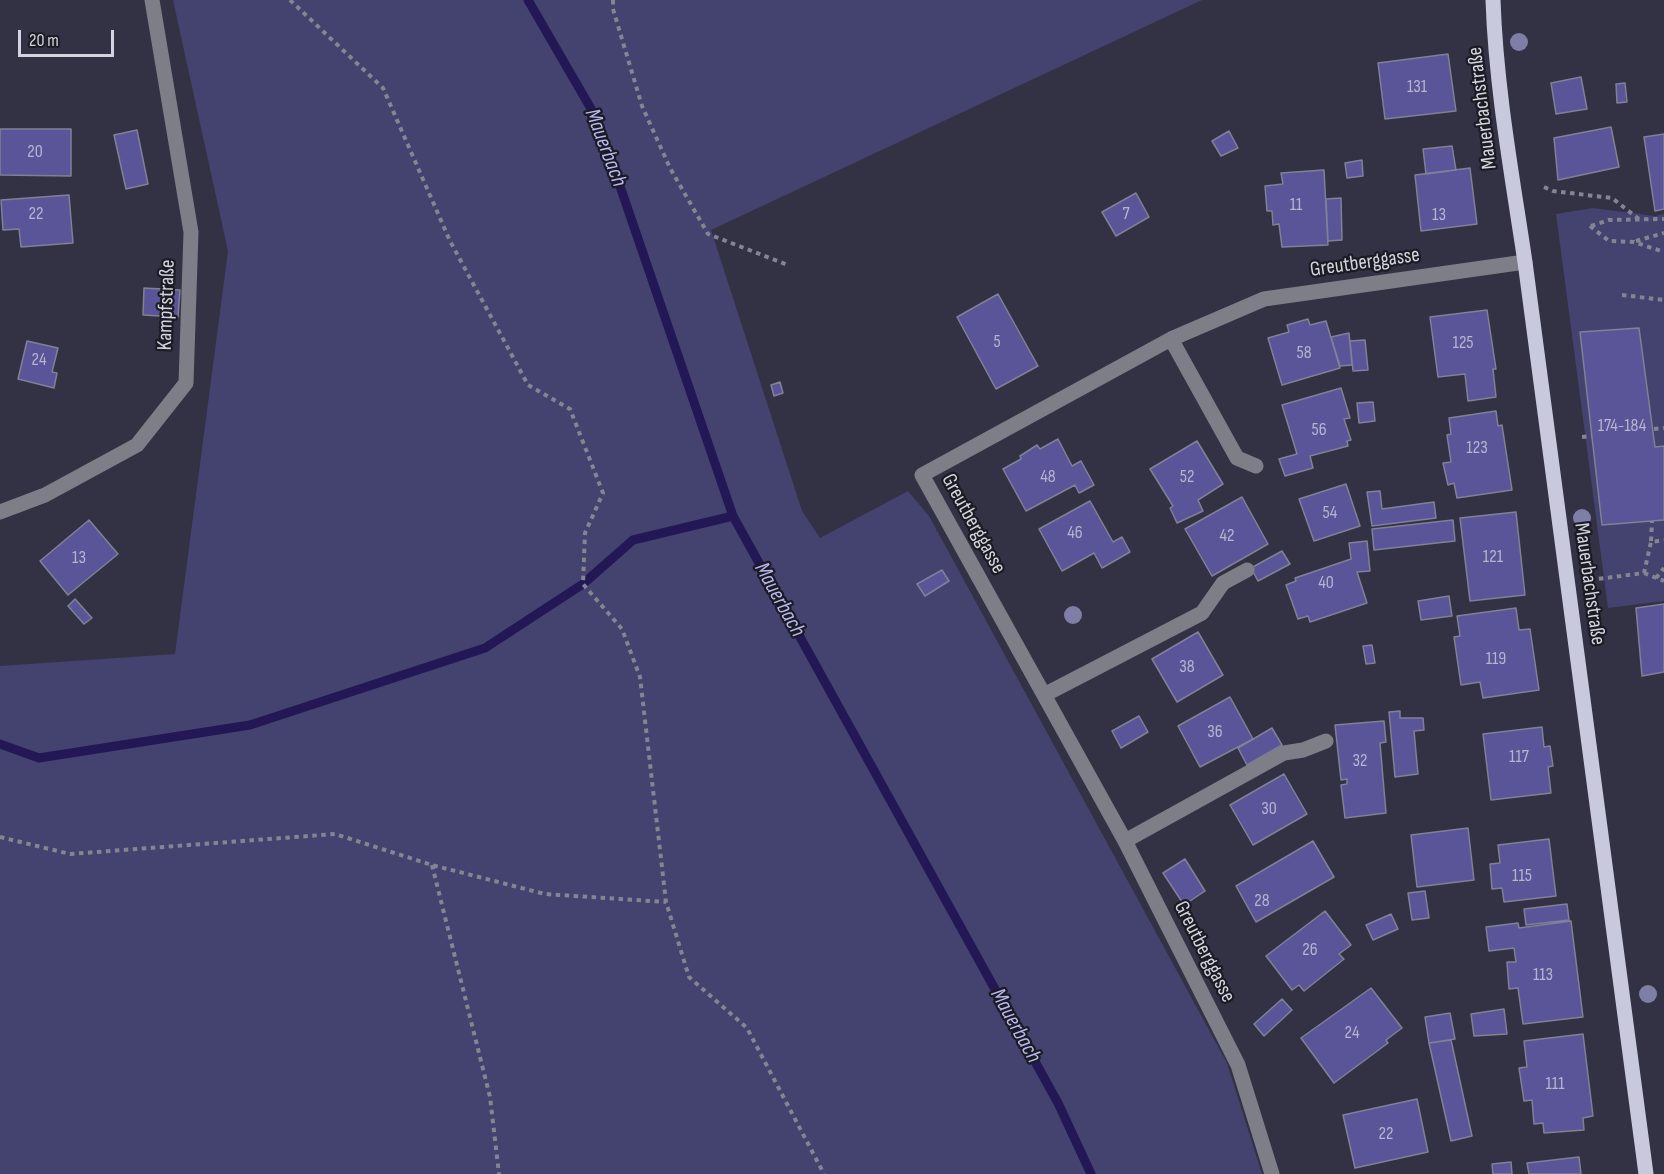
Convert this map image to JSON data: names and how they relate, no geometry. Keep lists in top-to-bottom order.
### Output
{
  "streets": {
    "main road": ["Mauerbachstraße"],
    "street": ["Greutberggasse", "Kampfstraße"]
  },
  "crossings": [
    ["Mauerbachstraße", "Greutberggasse"]
  ],
  "water": ["Mauerbach"],
  "house_numbers": [
    "131",
    "20",
    "11",
    "22",
    "7",
    "13",
    "5",
    "125",
    "58",
    "24",
    "174-184",
    "56",
    "123",
    "48",
    "52",
    "54",
    "46",
    "42",
    "121",
    "13",
    "40",
    "119",
    "38",
    "36",
    "117",
    "32",
    "30",
    "115",
    "28",
    "26",
    "113",
    "24",
    "111",
    "22"
  ],
  "scale_bar": "20 m"
}
